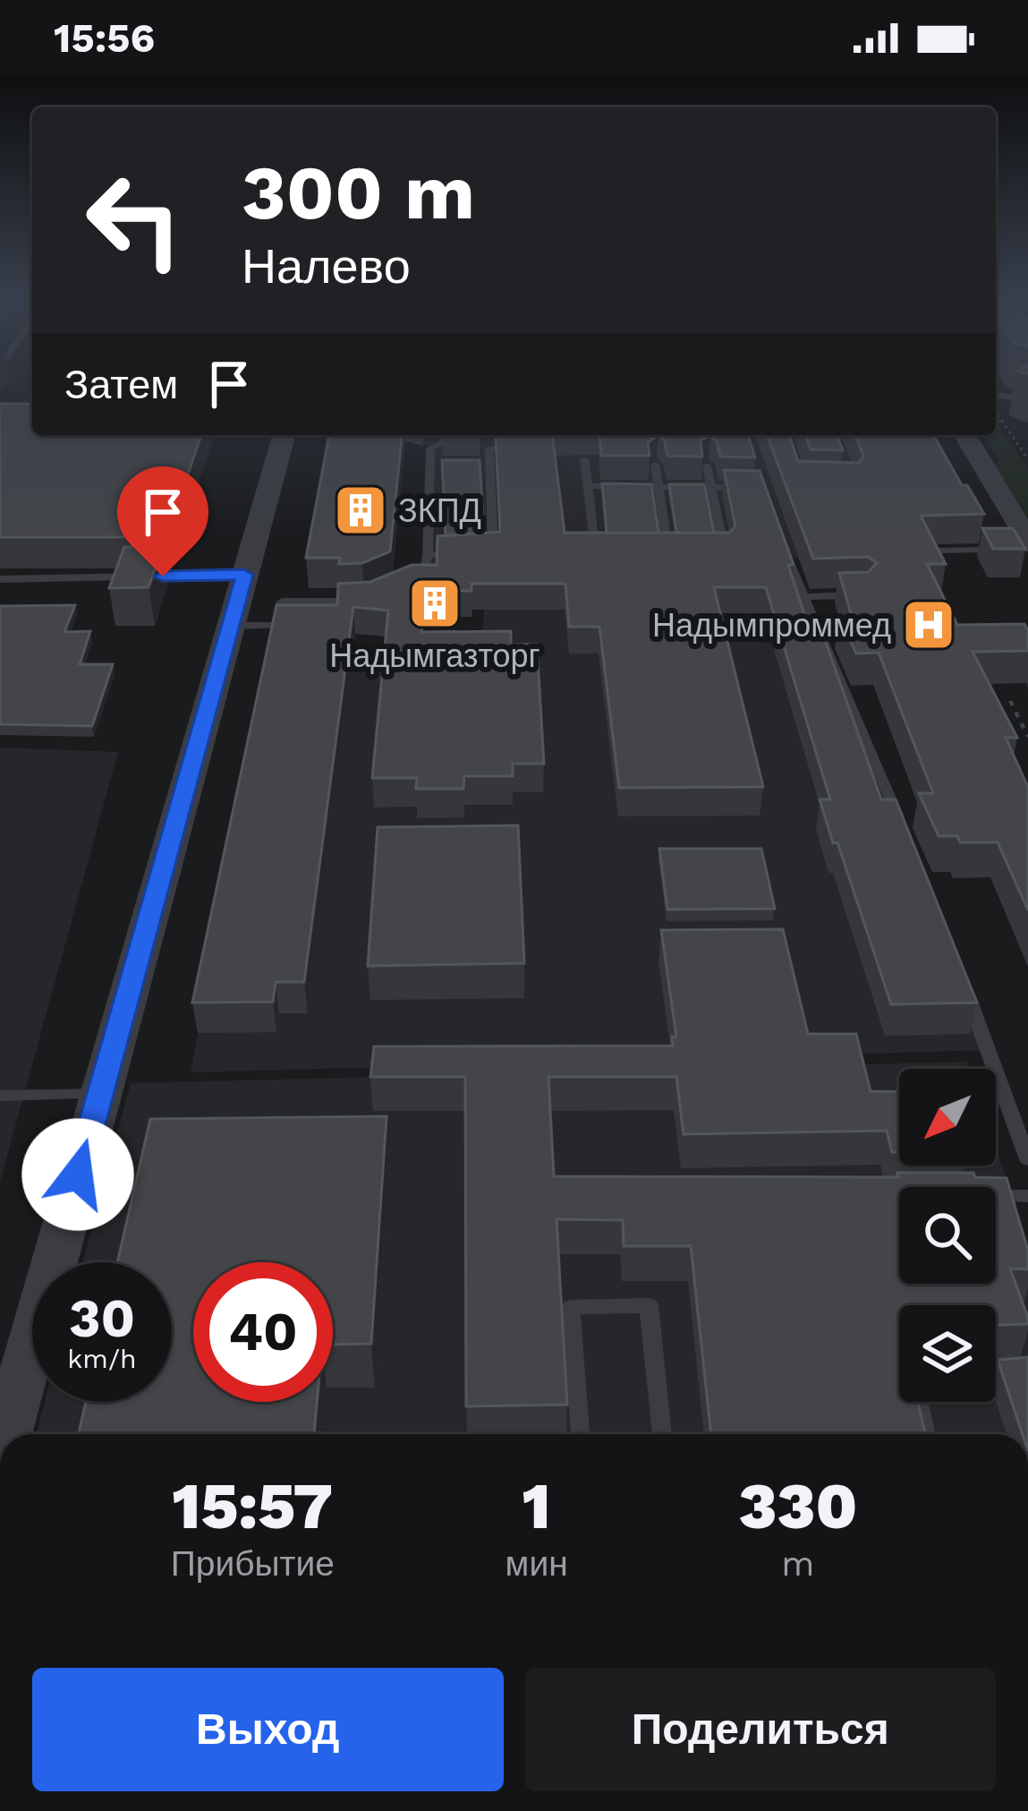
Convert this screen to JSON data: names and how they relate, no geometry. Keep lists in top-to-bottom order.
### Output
{
  "places": {
    "building": ["ЗКПД", "Надымгазторг"],
    "hospital": ["Надымпроммед"]
  },
  "north": "bottom left",
  "page": {
    "status": "15:56",
    "turn": ["300 m", "Налево"],
    "then": "Затем",
    "speed": "30 km/h",
    "limit": "40",
    "eta": [
      "15:57",
      "Прибытие",
      "1",
      "мин",
      "330",
      "m"
    ],
    "buttons": ["Выход", "Поделиться"]
  }
}
